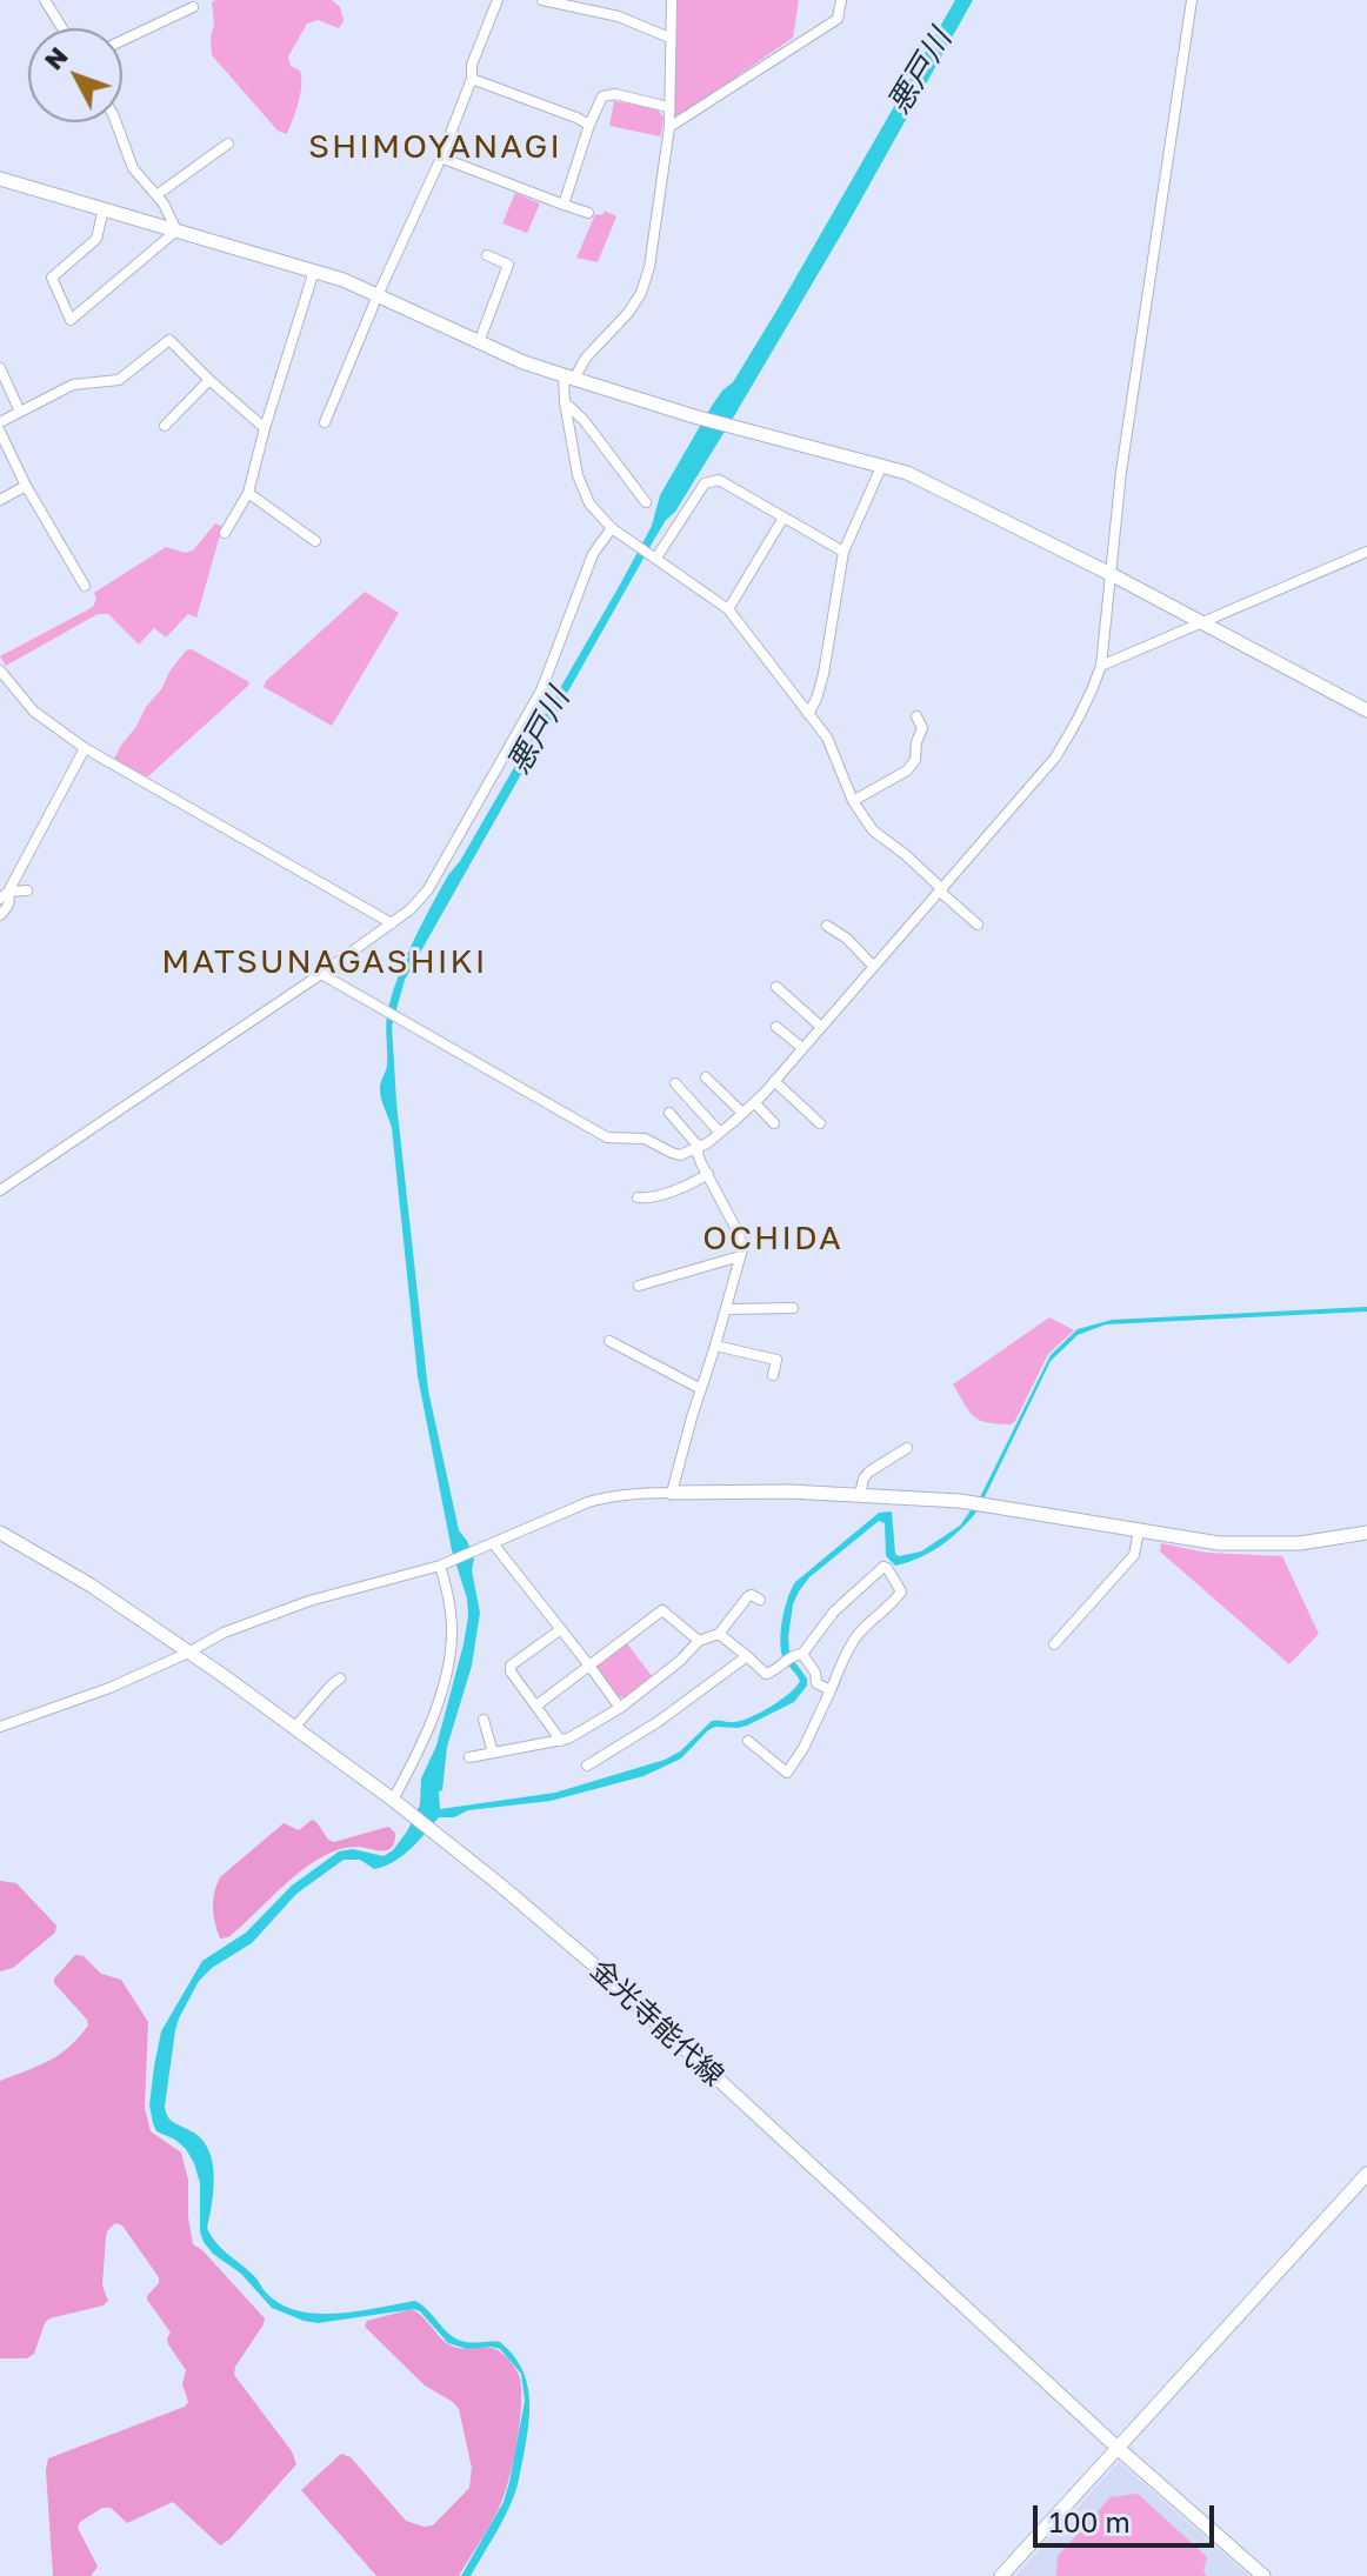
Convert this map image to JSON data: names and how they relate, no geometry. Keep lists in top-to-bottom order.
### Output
{
  "streets": {
    "street": ["金光寺能代線"]
  },
  "districts": ["SHIMOYANAGI", "MATSUNAGASHIKI", "OCHIDA"],
  "water": ["悪戸川"],
  "scale_bar": "100 m",
  "north": "top left"
}
